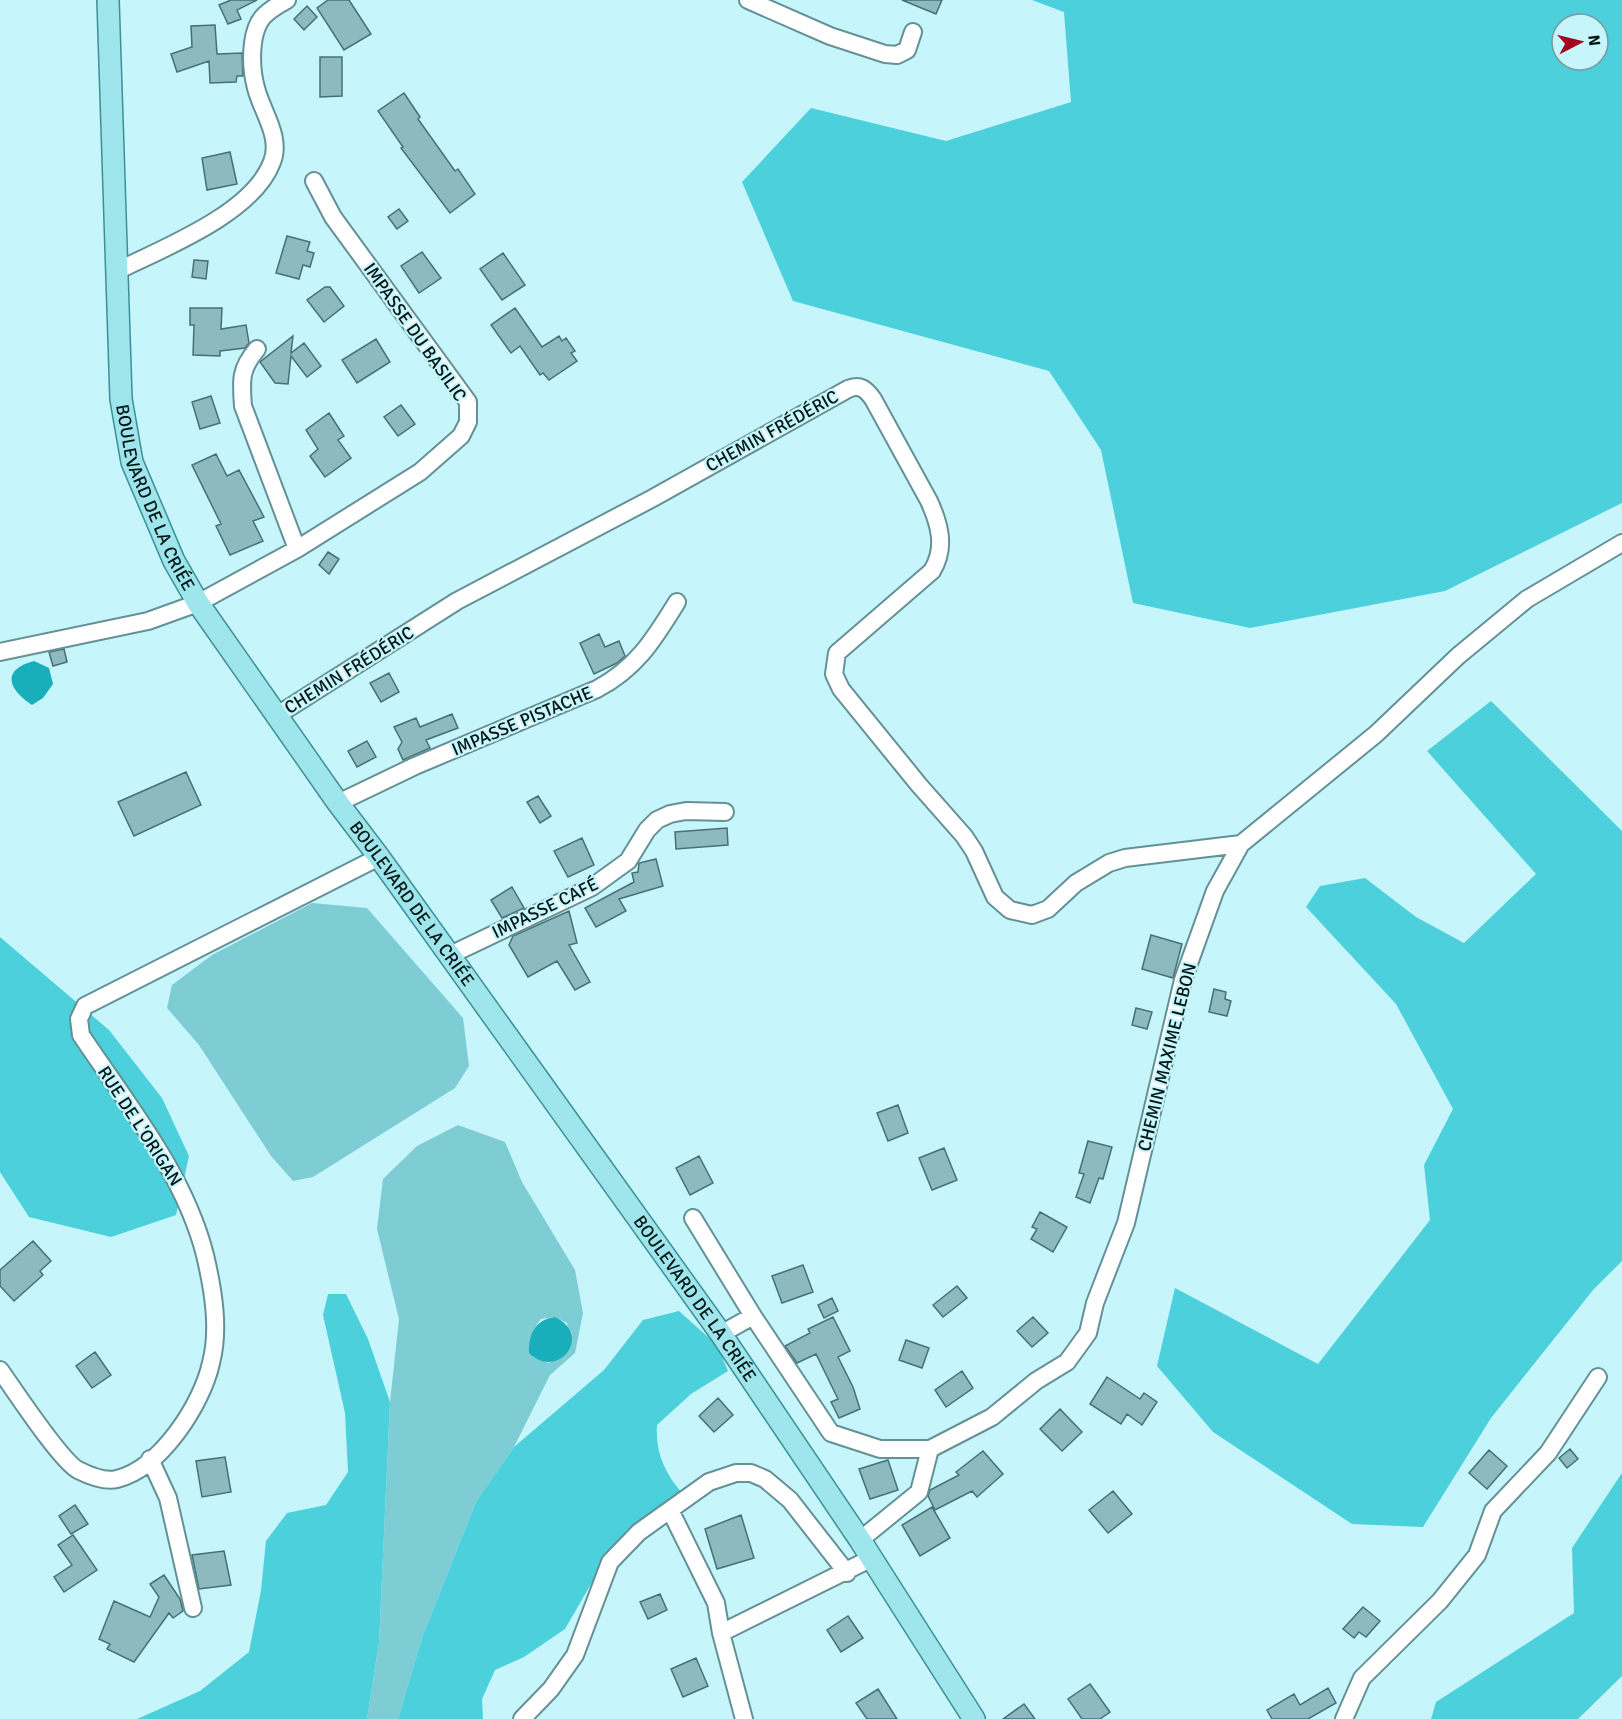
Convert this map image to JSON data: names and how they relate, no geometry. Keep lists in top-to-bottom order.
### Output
{
  "streets": {
    "main road": ["BOULEVARD DE LA CRIÉE"],
    "street": [
      "IMPASSE DU BASILIC",
      "CHEMIN FRÉDÉRIC",
      "IMPASSE PISTACHE",
      "IMPASSE CAFÉ",
      "CHEMIN MAXIME LEBON",
      "RUE DE L'ORIGAN"
    ]
  },
  "crossings": [
    ["IMPASSE DU BASILIC", "BOULEVARD DE LA CRIÉE"],
    ["CHEMIN FRÉDÉRIC", "BOULEVARD DE LA CRIÉE"],
    ["CHEMIN FRÉDÉRIC", "CHEMIN MAXIME LEBON"],
    ["BOULEVARD DE LA CRIÉE", "IMPASSE PISTACHE"],
    ["BOULEVARD DE LA CRIÉE", "IMPASSE CAFÉ"],
    ["BOULEVARD DE LA CRIÉE", "RUE DE L'ORIGAN"]
  ],
  "north": "right"
}
